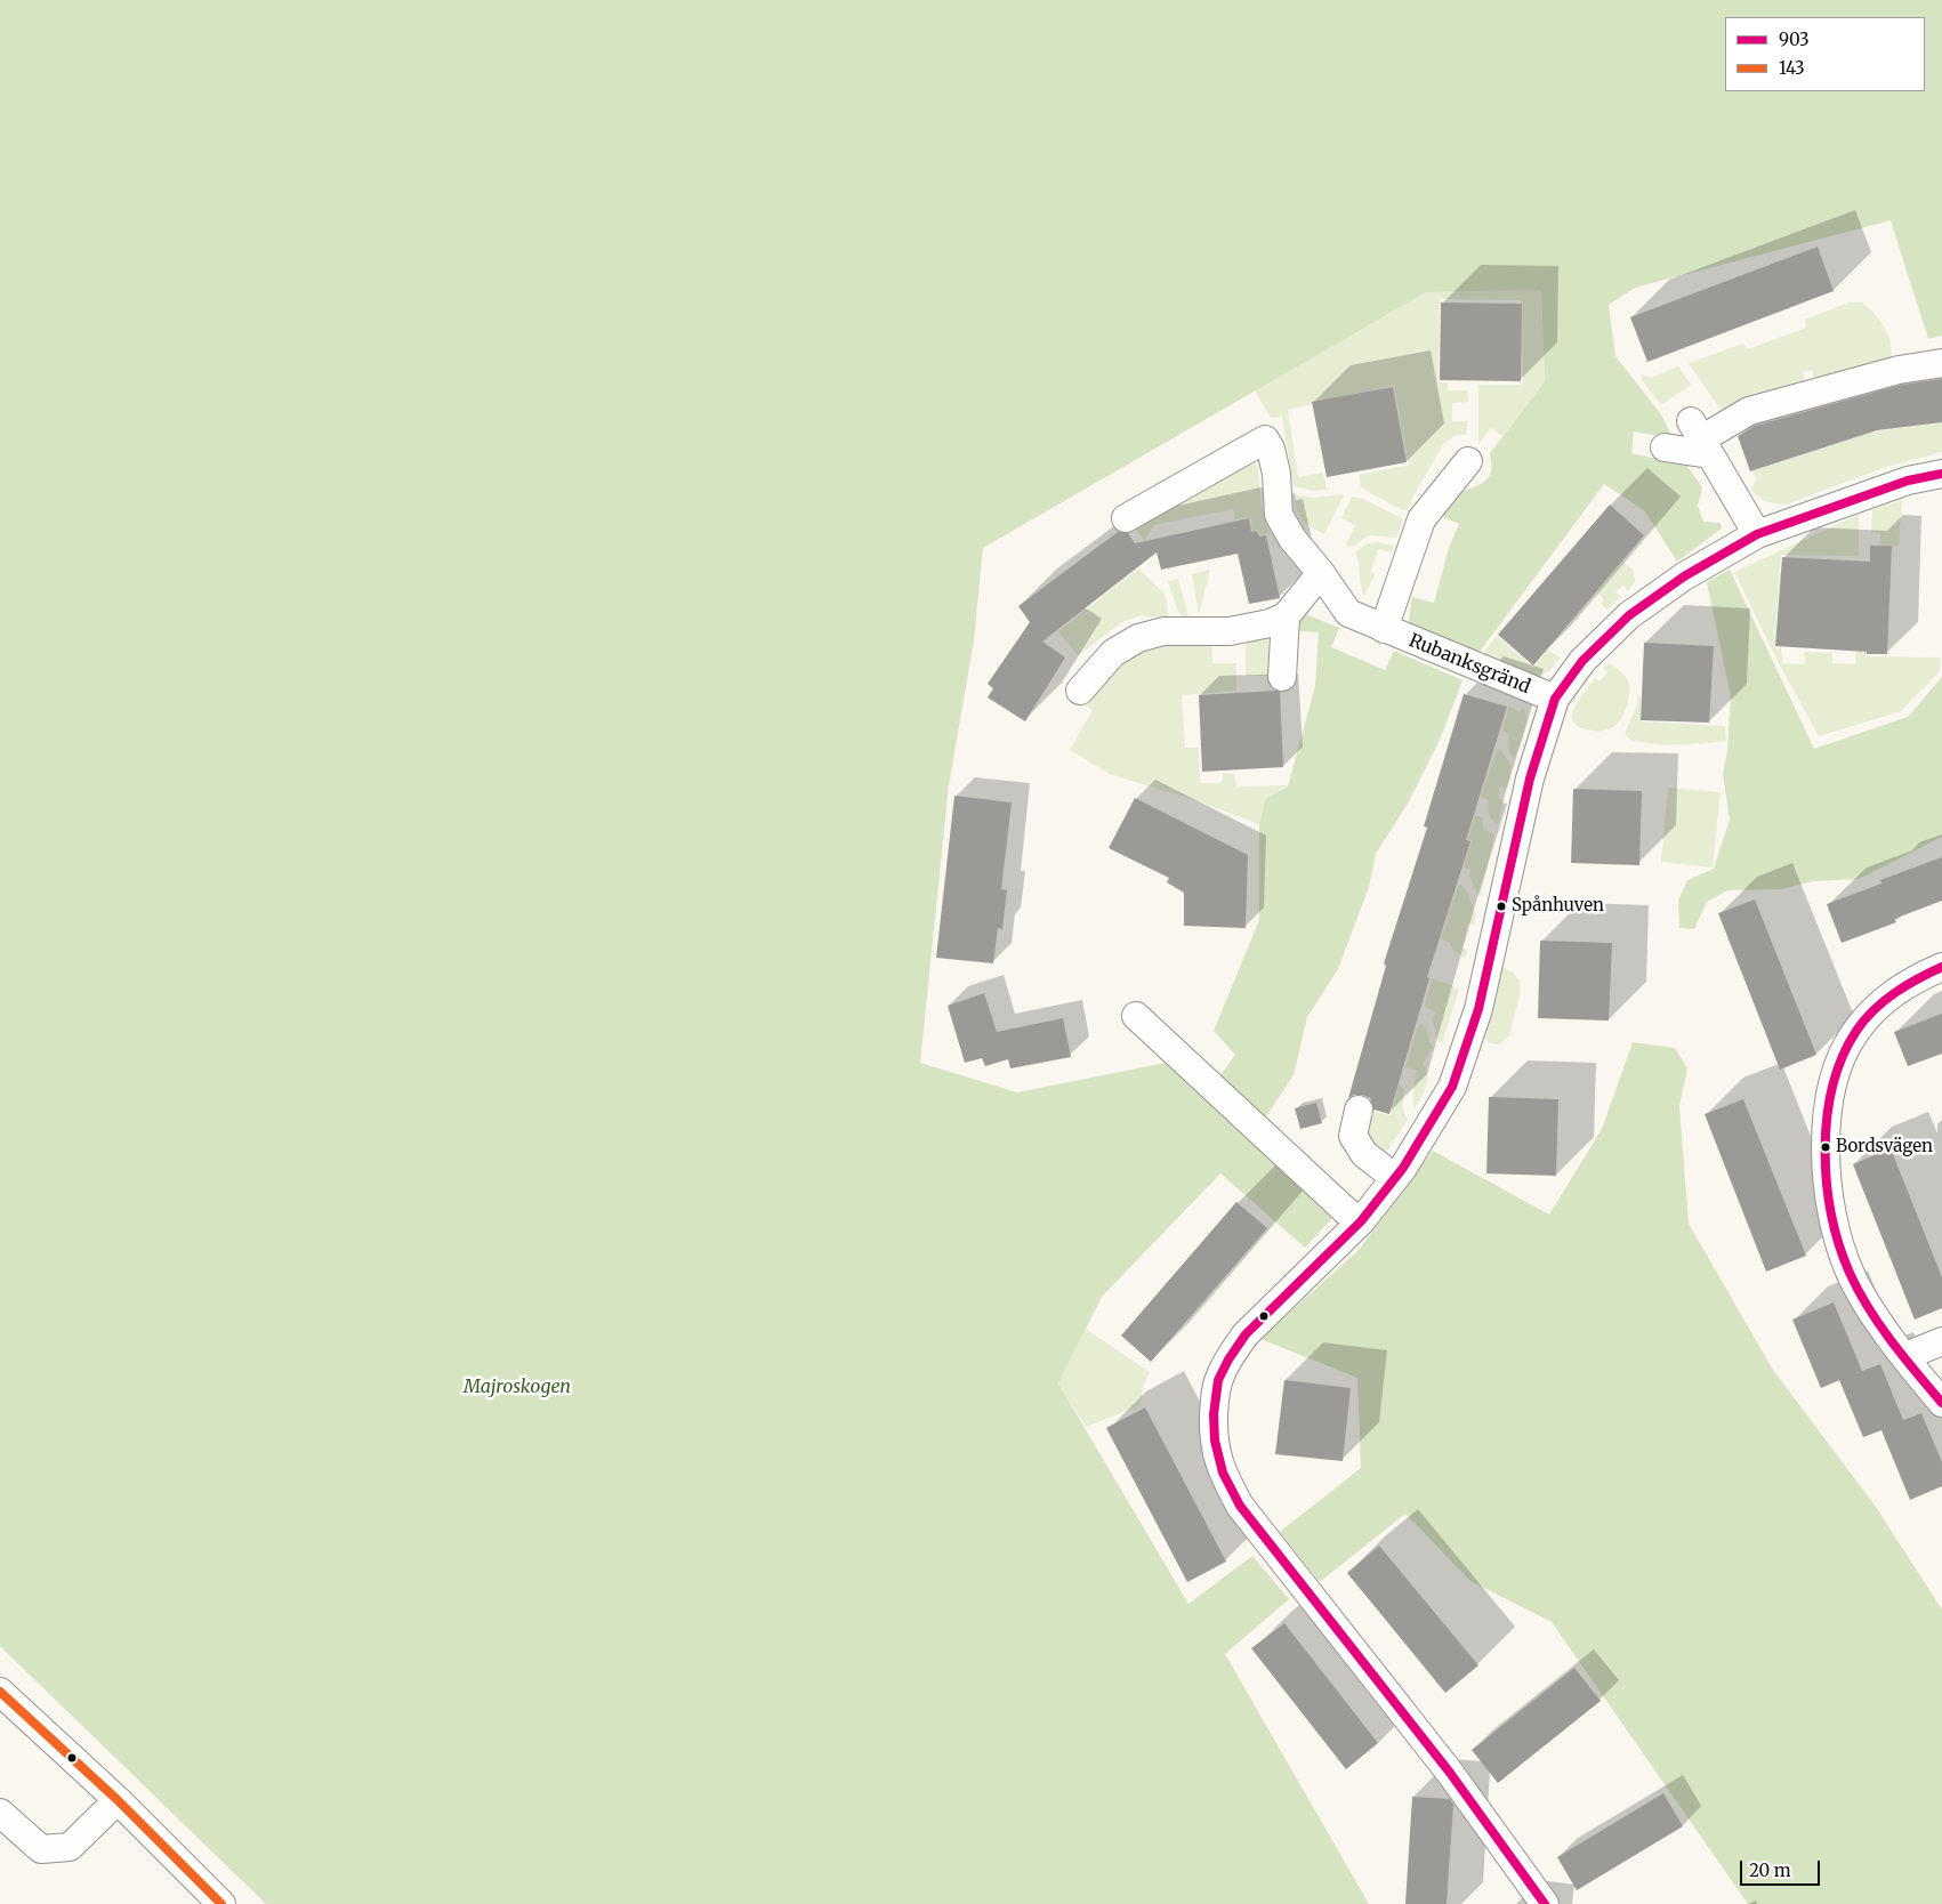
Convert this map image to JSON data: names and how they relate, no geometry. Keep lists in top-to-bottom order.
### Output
{
  "streets": {
    "street": ["Rubanksgränd"]
  },
  "parks": ["Majroskogen"],
  "places": ["Spånhuven", "Bordsvägen"],
  "lines": ["transit line 903", "transit line 143"],
  "legend": ["903", "143"],
  "scale_bar": "20 m"
}
